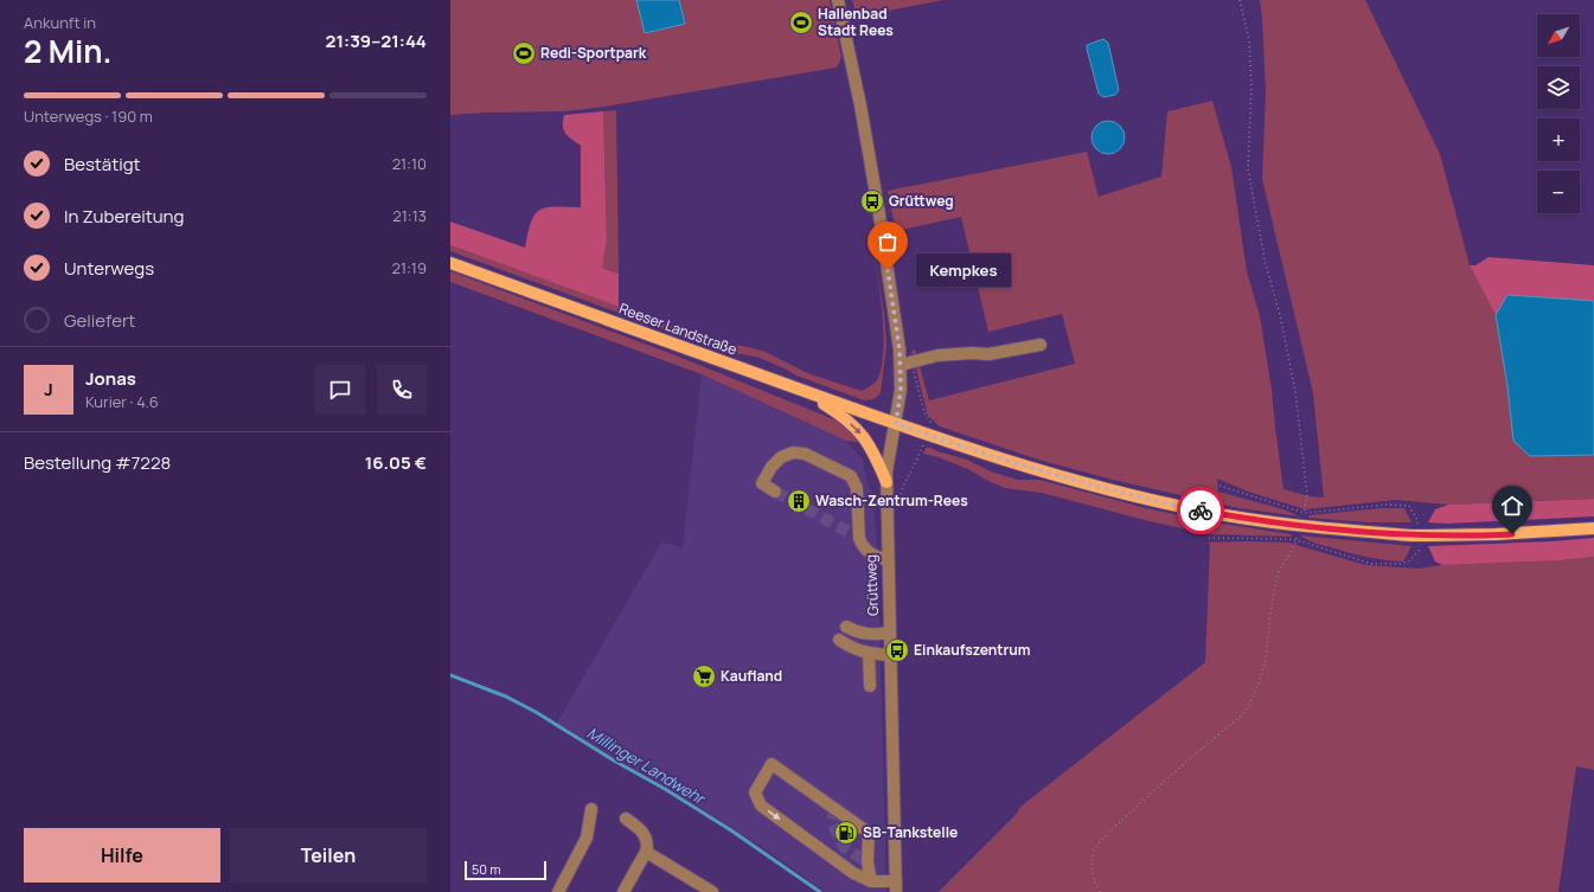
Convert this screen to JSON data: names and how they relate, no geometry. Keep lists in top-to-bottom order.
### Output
{
  "streets": {
    "main road": ["Reeser Landstraße"],
    "street": ["Grüttweg"]
  },
  "crossings": [
    ["Reeser Landstraße", "Grüttweg"]
  ],
  "water": ["Millinger Landwehr"],
  "places": {
    "sports": ["Hallenbad Stadt Rees", "Redi-Sportpark"],
    "bus stop": ["Grüttweg", "Einkaufszentrum"],
    "other": ["Kempkes"],
    "building": ["Wasch-Zentrum-Rees"],
    "supermarket": ["Kaufland"],
    "fuel station": ["SB-Tankstelle"]
  },
  "scale_bar": "50 m",
  "north": "bottom left",
  "page": {
    "heading": ["2 Min.", "Ankunft in", "21:39–21:44"],
    "panel": [
      "Jonas",
      "Kurier · 4.6",
      "Bestellung #7228",
      "16.05 €"
    ],
    "map_buttons": ["+", "−"],
    "bar": "Unterwegs · 190 m",
    "list": [
      ["Bestätigt", "21:10"],
      ["In Zubereitung", "21:13"],
      ["Unterwegs", "21:19"],
      "Geliefert"
    ],
    "bubble": "Kempkes",
    "round": "J",
    "buttons": ["Hilfe", "Teilen"],
    "scale": "50 m"
  }
}
